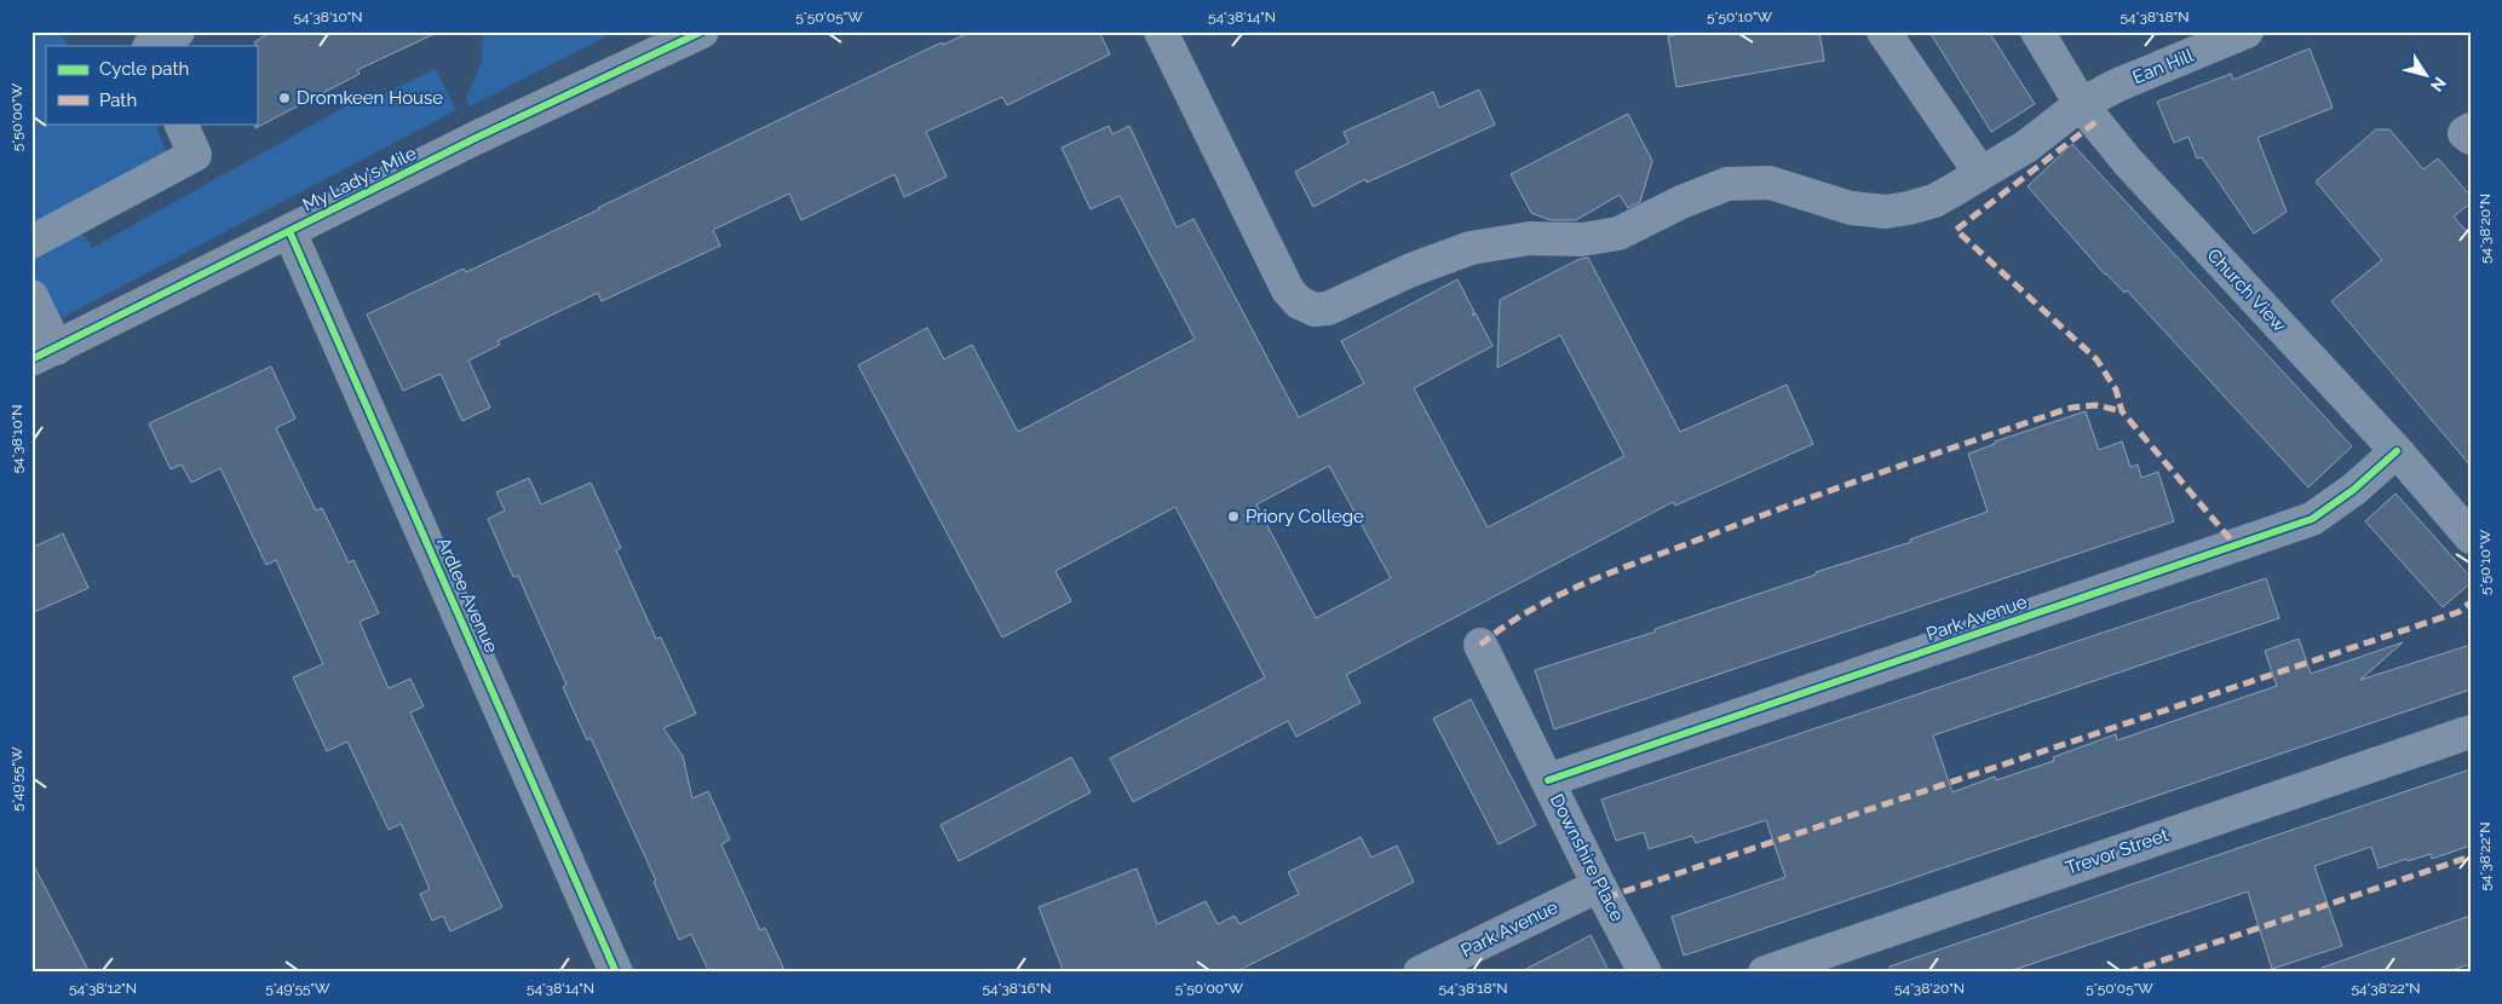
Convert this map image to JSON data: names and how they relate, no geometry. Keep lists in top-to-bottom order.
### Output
{
  "streets": {
    "street": [
      "Ean Hill",
      "My Lady's Mile",
      "Church View",
      "Ardlee Avenue",
      "Park Avenue",
      "Trevor Street",
      "Downshire Place"
    ]
  },
  "crossings": [
    ["Ean Hill", "Church View"],
    ["My Lady's Mile", "Ardlee Avenue"],
    ["Church View", "Park Avenue"],
    ["Park Avenue", "Downshire Place"]
  ],
  "places": ["Dromkeen House", "Priory College"],
  "legend": ["Cycle path", "Path"],
  "north": "bottom right",
  "coordinates": [
    "54°38'10\"N",
    "5°50'05\"W",
    "54°38'14\"N",
    "5°50'10\"W",
    "54°38'18\"N",
    "5°50'00\"W",
    "54°38'20\"N",
    "5°49'55\"W",
    "54°38'22\"N",
    "54°38'12\"N",
    "54°38'16\"N"
  ]
}
